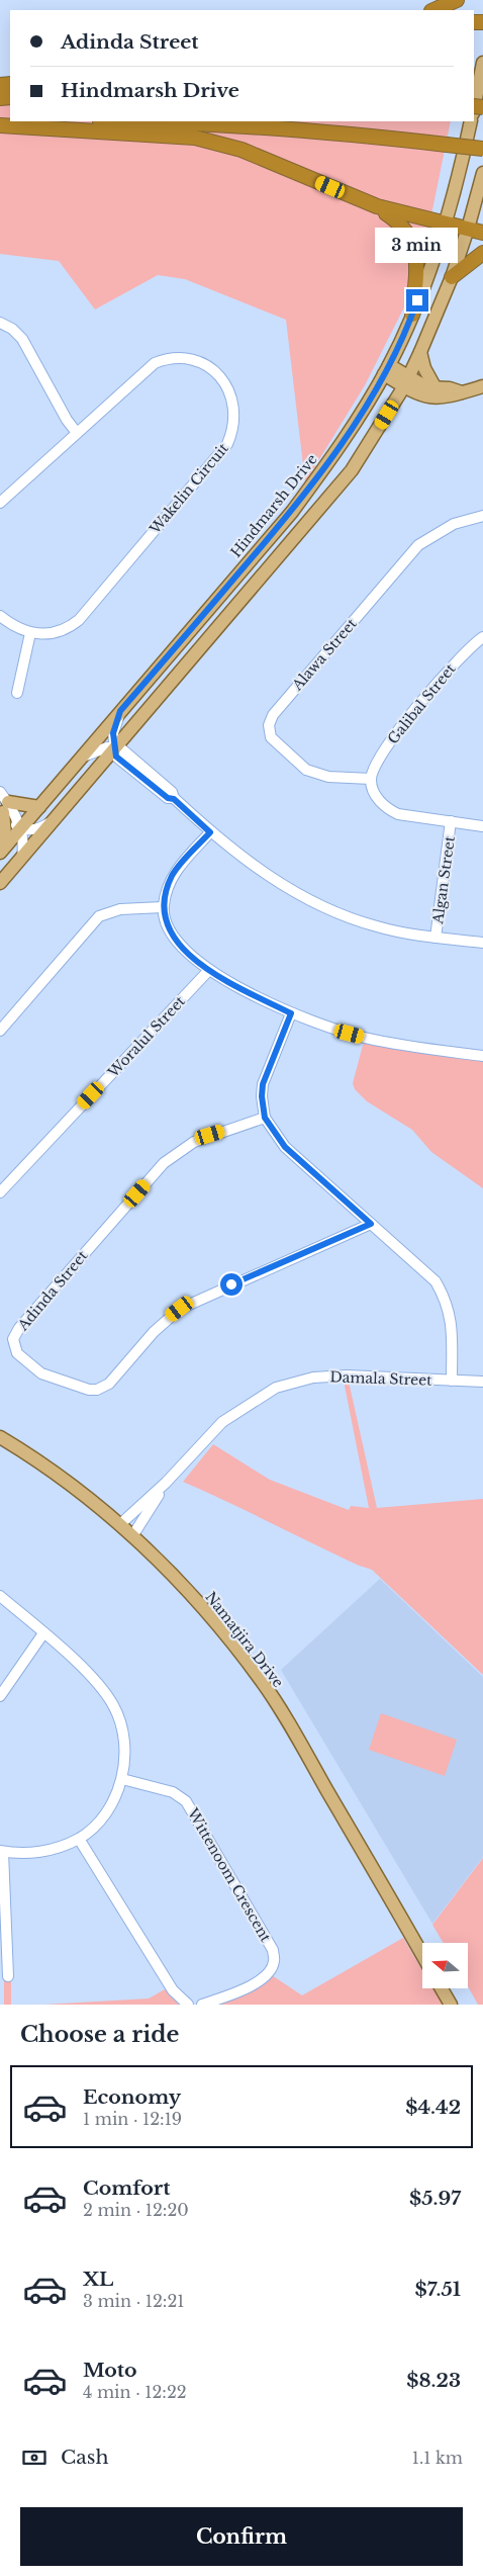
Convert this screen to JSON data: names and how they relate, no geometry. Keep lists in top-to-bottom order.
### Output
{
  "streets": {
    "main road": ["Hindmarsh Drive", "Namatjira Drive"],
    "street": [
      "Wakelin Circuit",
      "Alawa Street",
      "Galibal Street",
      "Algan Street",
      "Woralul Street",
      "Adinda Street",
      "Damala Street",
      "Wittenoom Crescent"
    ]
  },
  "crossings": [
    ["Alawa Street", "Galibal Street"],
    ["Damala Street", "Namatjira Drive"]
  ],
  "north": "left",
  "page": {
    "banner": ["Adinda Street", "Hindmarsh Drive"],
    "bubble": "3 min",
    "heading": "Choose a ride",
    "list": [
      {
        "name": "Economy",
        "note": "1 min · 12:19",
        "value": "$4.42"
      },
      {
        "name": "Comfort",
        "note": "2 min · 12:20",
        "value": "$5.97"
      },
      {
        "name": "XL",
        "note": "3 min · 12:21",
        "value": "$7.51"
      },
      {
        "name": "Moto",
        "note": "4 min · 12:22",
        "value": "$8.23"
      }
    ],
    "pay": ["Cash", "1.1 km"],
    "buttons": "Confirm"
  }
}
